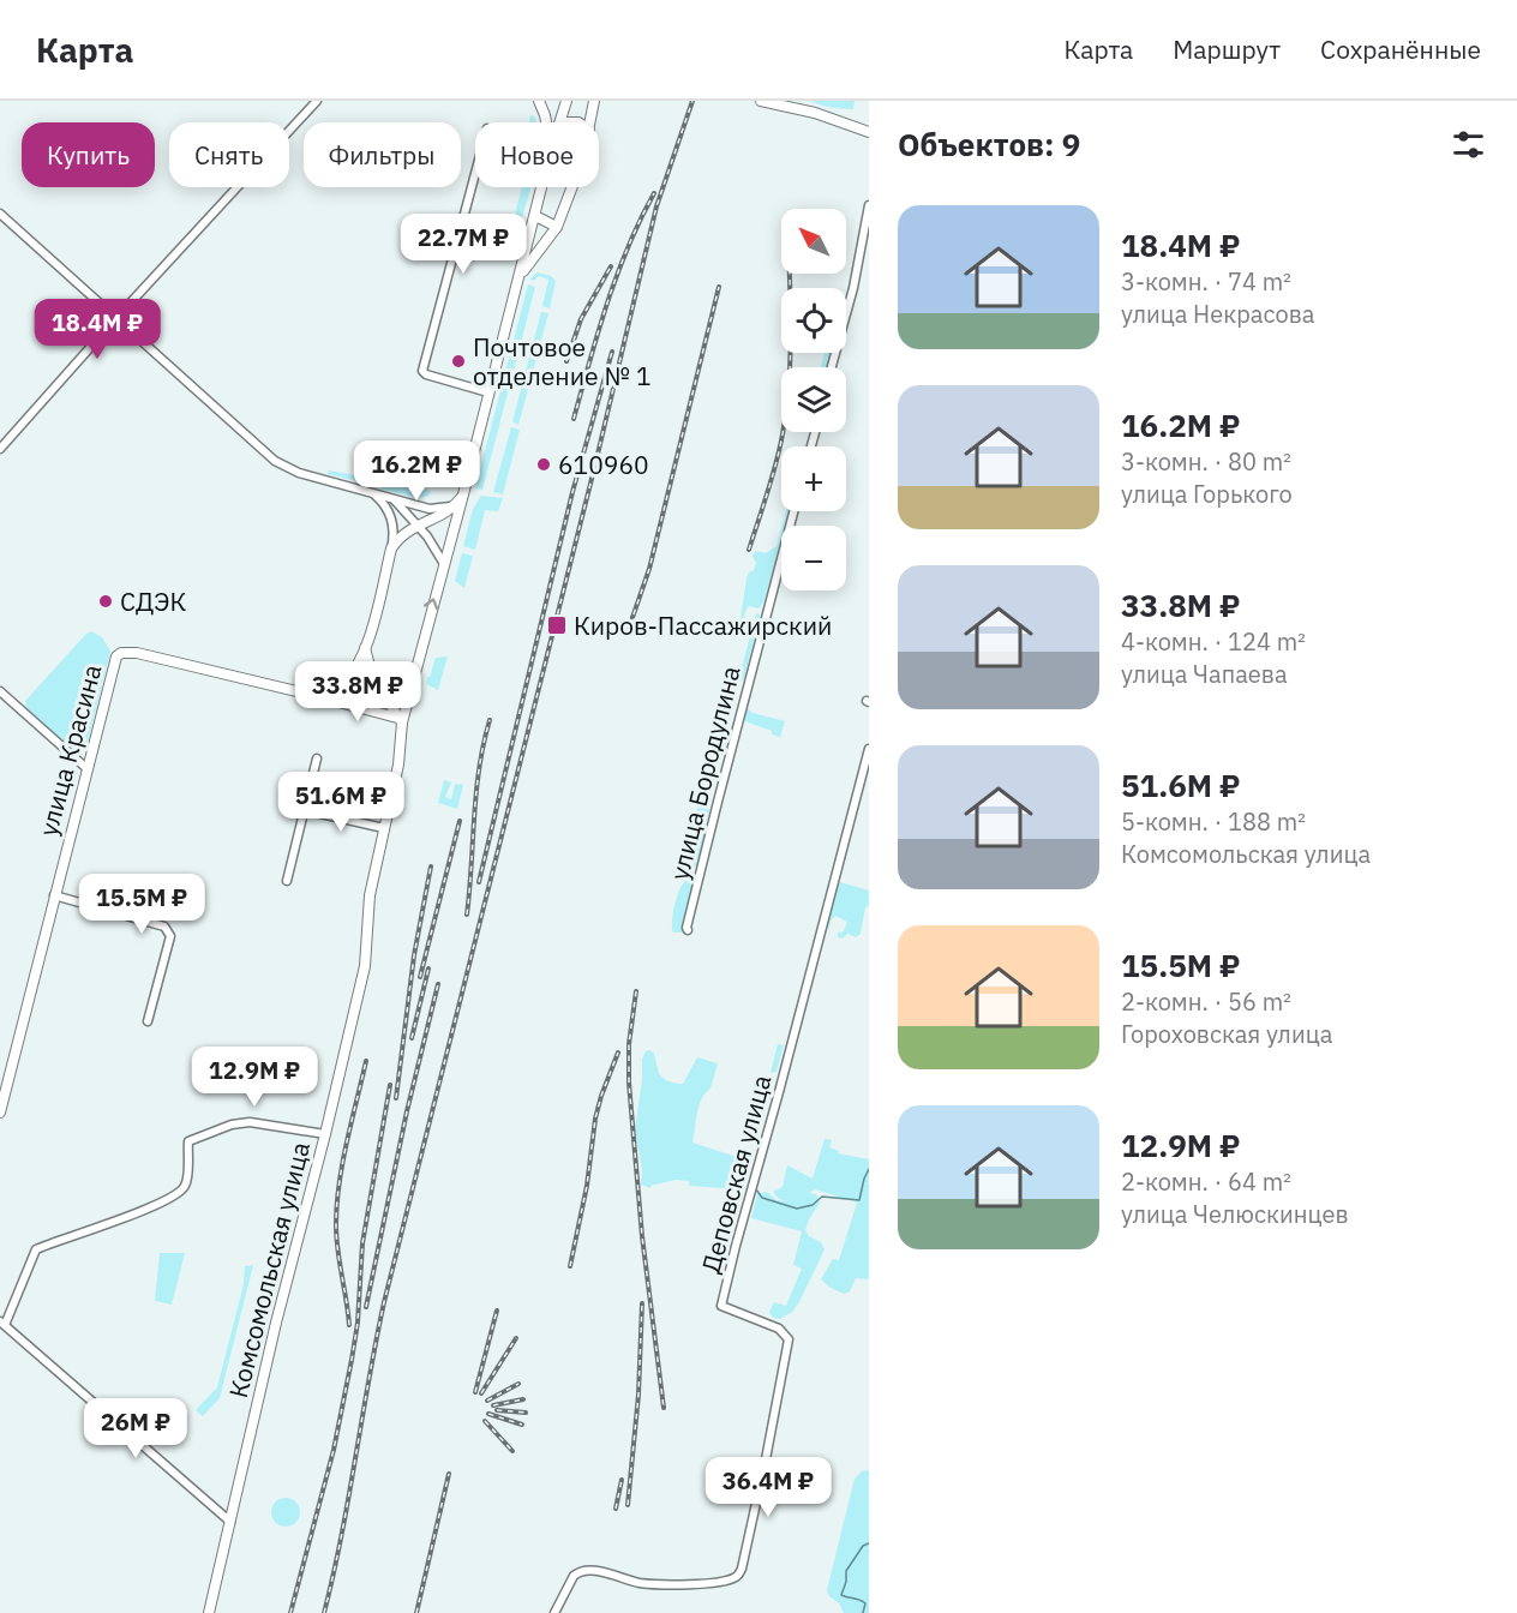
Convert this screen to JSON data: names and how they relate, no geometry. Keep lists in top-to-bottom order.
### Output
{
  "streets": {
    "main road": ["улица Красина", "Комсомольская улица"],
    "street": ["улица Бородулина", "Деповская улица"]
  },
  "places": {
    "other": ["Почтовое отделение № 1", "610960", "СДЭК"],
    "transit": ["Киров-Пассажирский"]
  },
  "north": "top left",
  "page": {
    "header": "Карта",
    "nav": ["Карта", "Маршрут", "Сохранённые"],
    "heading": "Объектов: 9",
    "chip": [
      "Купить",
      "Снять",
      "Фильтры",
      "Новое"
    ],
    "list": [
      {
        "name": "18.4M ₽",
        "note": "3-комн. · 74 m² · улица Некрасова"
      },
      {
        "name": "16.2M ₽",
        "note": "3-комн. · 80 m² · улица Горького"
      },
      {
        "name": "33.8M ₽",
        "note": "4-комн. · 124 m² · улица Чапаева"
      },
      {
        "name": "51.6M ₽",
        "note": "5-комн. · 188 m² · Комсомольская улица"
      },
      {
        "name": "15.5M ₽",
        "note": "2-комн. · 56 m² · Гороховская улица"
      },
      {
        "name": "12.9M ₽",
        "note": "2-комн. · 64 m² · улица Челюскинцев"
      }
    ],
    "map_buttons": ["+", "−"],
    "price": [
      "22.7M ₽",
      "18.4M ₽",
      "16.2M ₽",
      "33.8M ₽",
      "51.6M ₽",
      "15.5M ₽",
      "12.9M ₽",
      "26M ₽",
      "36.4M ₽"
    ]
  }
}
